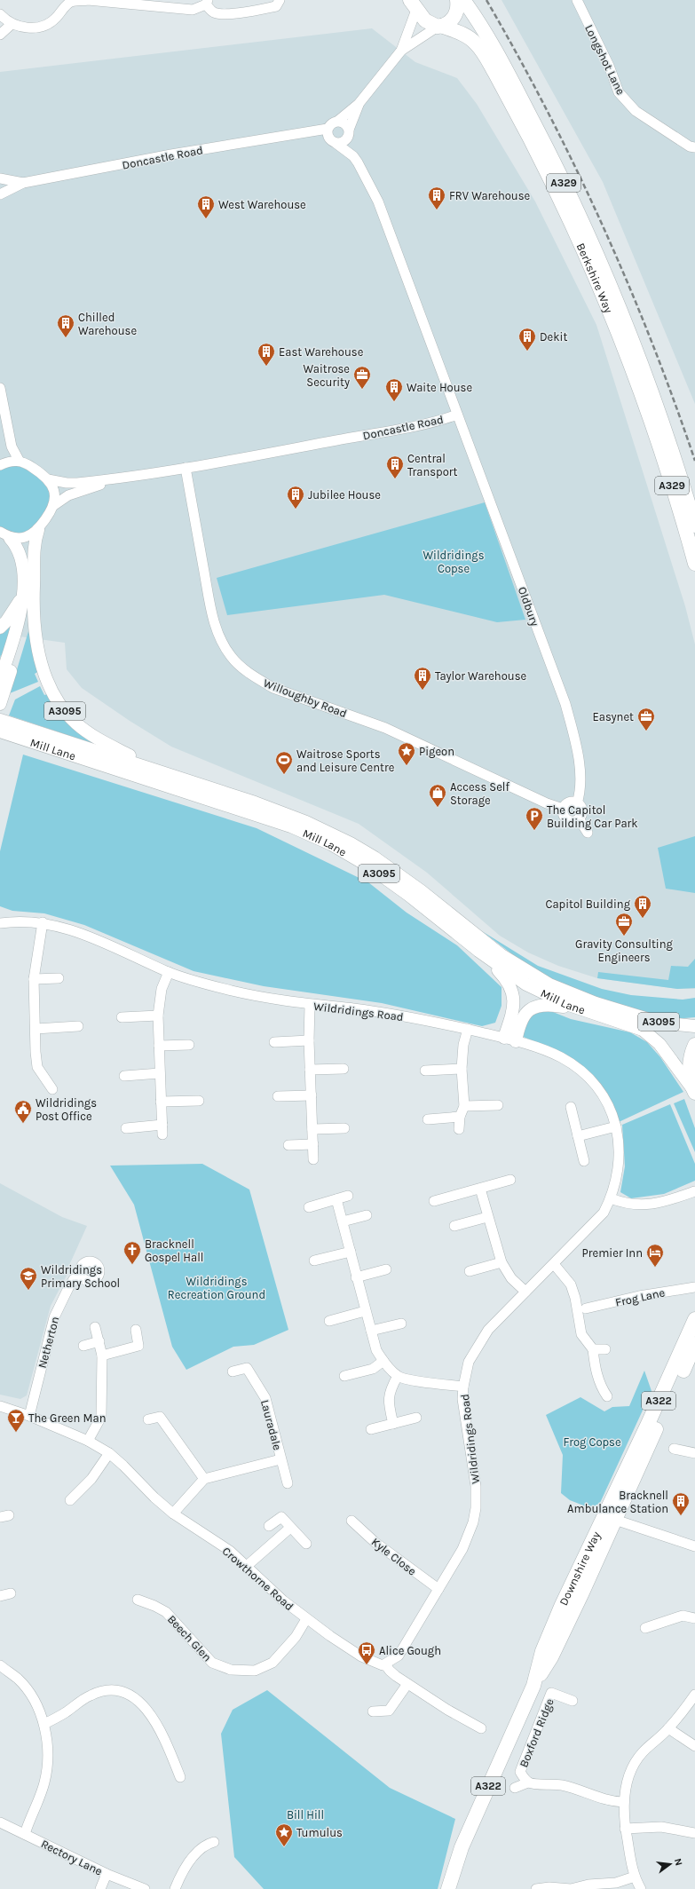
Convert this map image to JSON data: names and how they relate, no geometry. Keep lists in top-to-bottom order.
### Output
{
  "streets": {
    "highway": [
      "A329",
      "Berkshire Way",
      "A322",
      "Downshire Way"
    ],
    "main road": ["A3095", "Mill Lane"],
    "street": [
      "Longshot Lane",
      "Doncastle Road",
      "Oldbury",
      "Willoughby Road",
      "Wildridings Road",
      "Frog Lane",
      "Netherton",
      "Lauradale",
      "Kyle Close",
      "Crowthorne Road",
      "Beech Glen",
      "Boxford Ridge",
      "Rectory Lane"
    ]
  },
  "crossings": [
    ["Doncastle Road", "Oldbury"],
    ["Doncastle Road", "Willoughby Road"],
    ["A329", "Berkshire Way"],
    ["Oldbury", "Willoughby Road"],
    ["A3095", "Mill Lane"],
    ["Wildridings Road", "Kyle Close"],
    ["Wildridings Road", "Crowthorne Road"],
    ["Netherton", "Crowthorne Road"],
    ["Crowthorne Road", "Beech Glen"]
  ],
  "parks": [
    "Wildridings Copse",
    "Wildridings Recreation Ground",
    "Frog Copse",
    "Bill Hill"
  ],
  "places": {
    "building": [
      "FRV Warehouse",
      "West Warehouse",
      "Chilled Warehouse",
      "Dekit",
      "East Warehouse",
      "Waite House",
      "Central Transport",
      "Jubilee House",
      "Taylor Warehouse",
      "Capitol Building",
      "Bracknell Ambulance Station"
    ],
    "office": ["Waitrose Security", "Easynet", "Gravity Consulting Engineers"],
    "place": ["Pigeon", "Tumulus"],
    "sports": ["Waitrose Sports and Leisure Centre"],
    "shop": ["Access Self Storage"],
    "parking": ["The Capitol Building Car Park"],
    "public building": ["Wildridings Post Office"],
    "church": ["Bracknell Gospel Hall"],
    "hotel": ["Premier Inn"],
    "school or university": ["Wildridings Primary School"],
    "bar": ["The Green Man"],
    "bus stop": ["Alice Gough"]
  },
  "north": "right"
}
